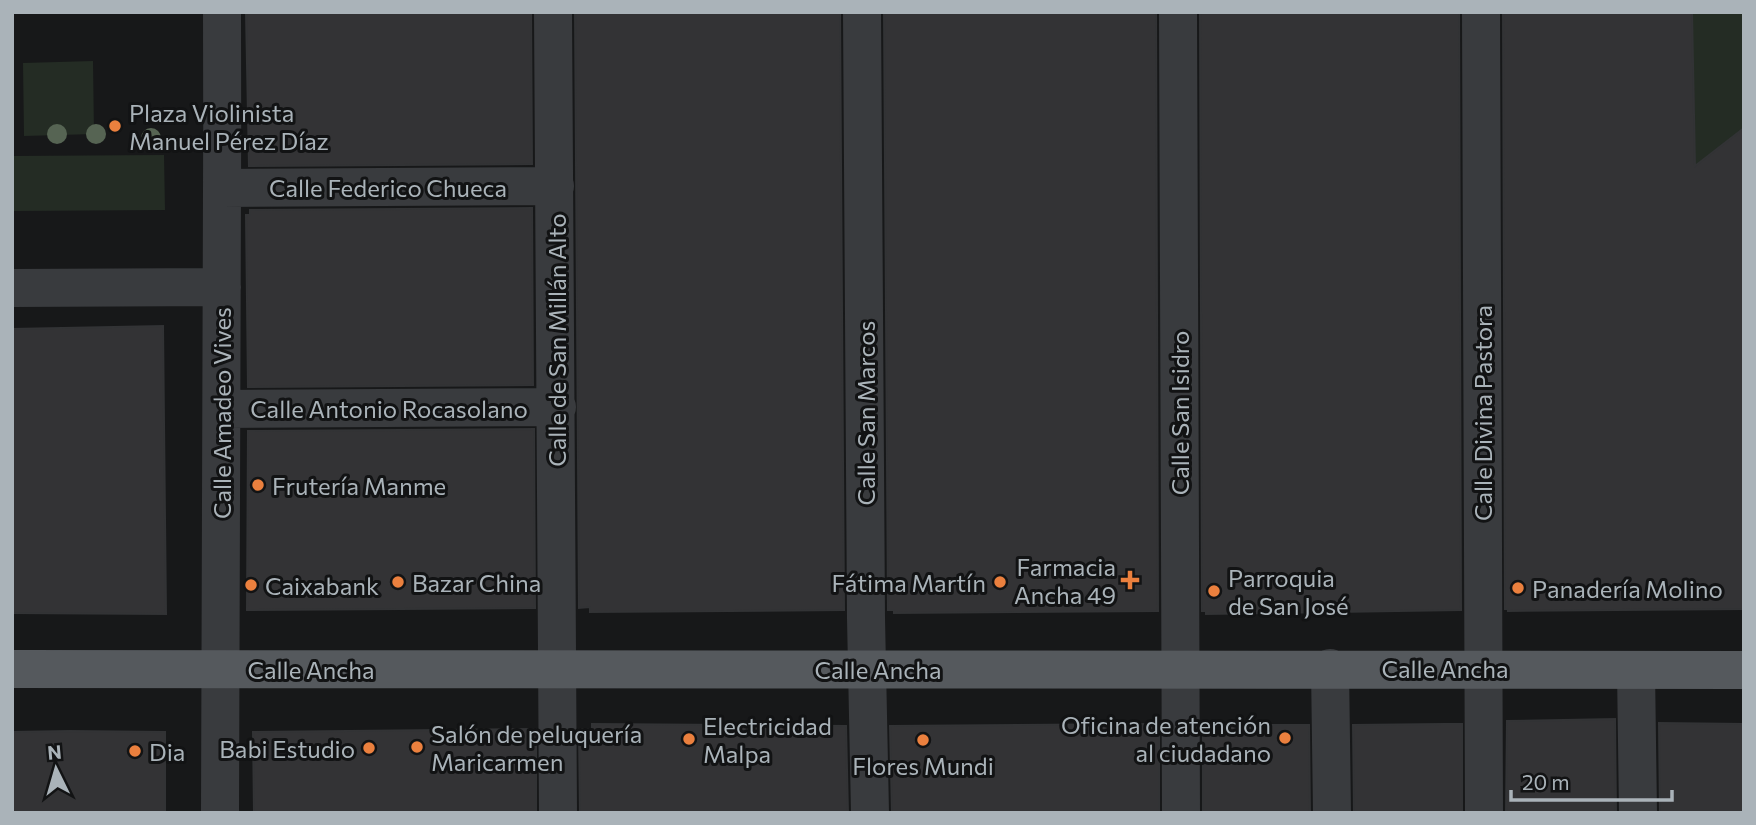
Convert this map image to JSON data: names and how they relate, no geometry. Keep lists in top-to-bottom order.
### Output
{
  "streets": {
    "main road": ["Calle Ancha"],
    "street": [
      "Calle Federico Chueca",
      "Calle de San Millán Alto",
      "Calle Antonio Rocasolano",
      "Calle Amadeo Vives",
      "Calle San Marcos",
      "Calle San Isidro",
      "Calle Divina Pastora"
    ]
  },
  "crossings": [
    ["Calle Federico Chueca", "Calle de San Millán Alto"],
    ["Calle Federico Chueca", "Calle Amadeo Vives"],
    ["Calle de San Millán Alto", "Calle Antonio Rocasolano"],
    ["Calle de San Millán Alto", "Calle Ancha"],
    ["Calle Antonio Rocasolano", "Calle Amadeo Vives"],
    ["Calle Amadeo Vives", "Calle Ancha"],
    ["Calle San Marcos", "Calle Ancha"],
    ["Calle San Isidro", "Calle Ancha"],
    ["Calle Divina Pastora", "Calle Ancha"]
  ],
  "places": {
    "other": [
      "Plaza Violinista Manuel Pérez Díaz",
      "Frutería Manme",
      "Bazar China",
      "Fátima Martín",
      "Caixabank",
      "Panadería Molino",
      "Parroquia de San José",
      "Oficina de atención al ciudadano",
      "Electricidad Malpa",
      "Flores Mundi",
      "Salón de peluquería Maricarmen",
      "Babi Estudio",
      "Dia"
    ],
    "health": ["Farmacia Ancha 49"]
  },
  "scale_bar": "20 m",
  "north": "top"
}
